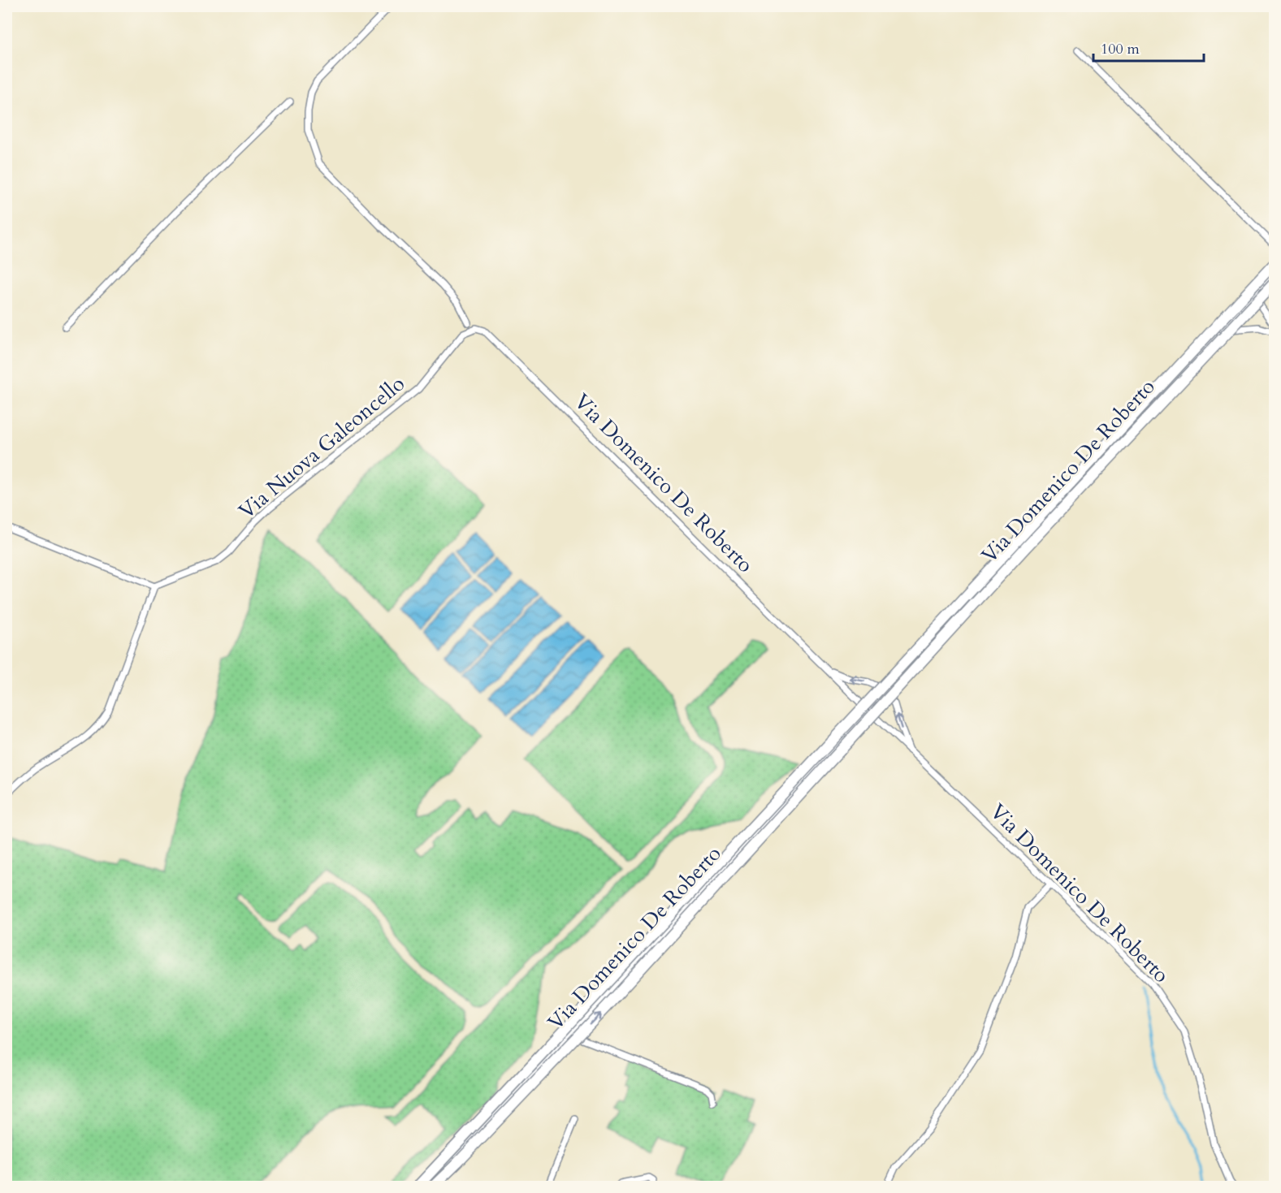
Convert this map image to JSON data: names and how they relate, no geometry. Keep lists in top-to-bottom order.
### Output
{
  "streets": {
    "street": ["Via Nuova Galeoncello", "Via Domenico De Roberto"]
  },
  "crossings": [
    ["Via Nuova Galeoncello", "Via Domenico De Roberto"]
  ],
  "scale_bar": "100 m"
}
